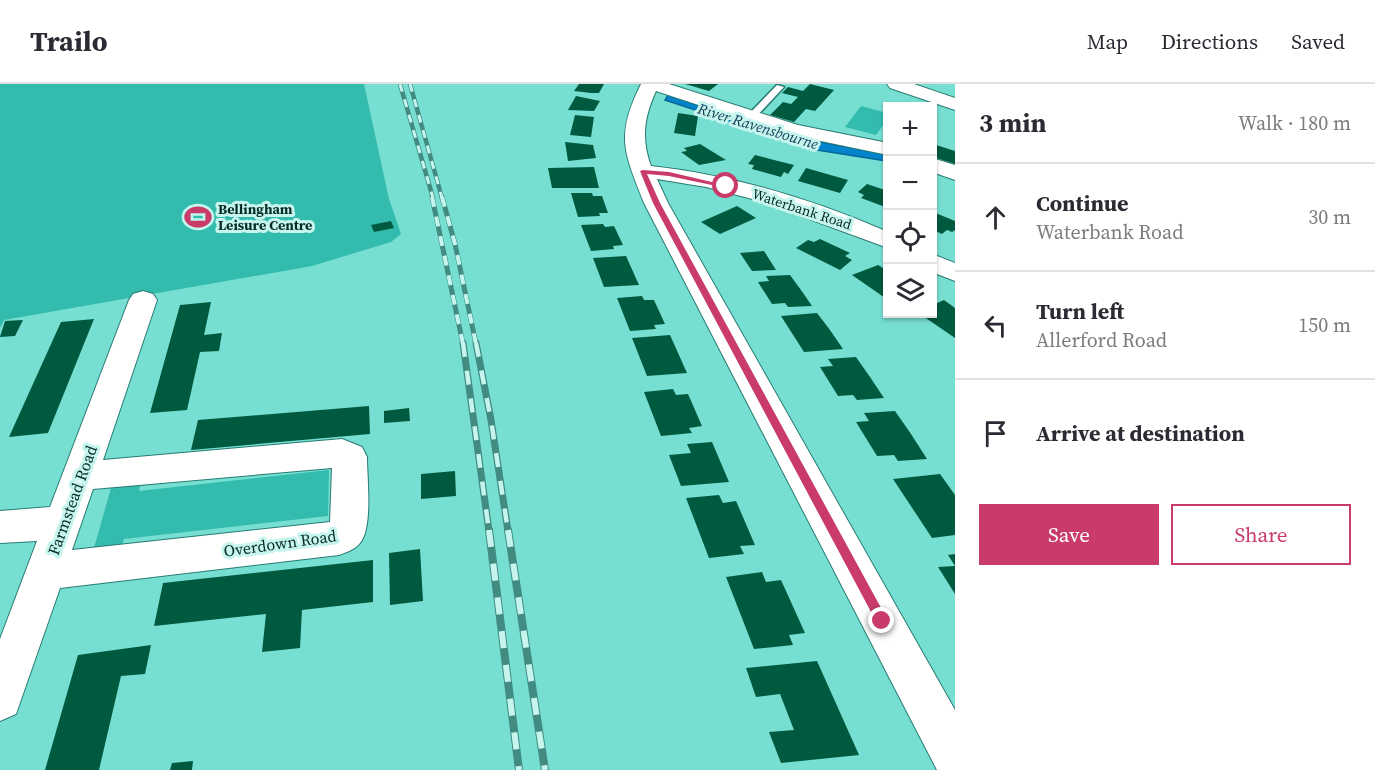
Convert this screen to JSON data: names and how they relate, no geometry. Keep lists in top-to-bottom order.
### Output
{
  "streets": {
    "street": ["Waterbank Road", "Farmstead Road", "Overdown Road"]
  },
  "crossings": [
    ["Farmstead Road", "Overdown Road"]
  ],
  "water": ["River Ravensbourne"],
  "places": {
    "sports": ["Bellingham Leisure Centre"]
  },
  "page": {
    "header": "Trailo",
    "nav": ["Map", "Directions", "Saved"],
    "heading": ["3 min", "Walk · 180 m"],
    "map_buttons": ["+", "−"],
    "list": [
      ["Continue", "Waterbank Road", "30 m"],
      ["Turn left", "Allerford Road", "150 m"],
      "Arrive at destination"
    ],
    "buttons": ["Save", "Share"]
  }
}
